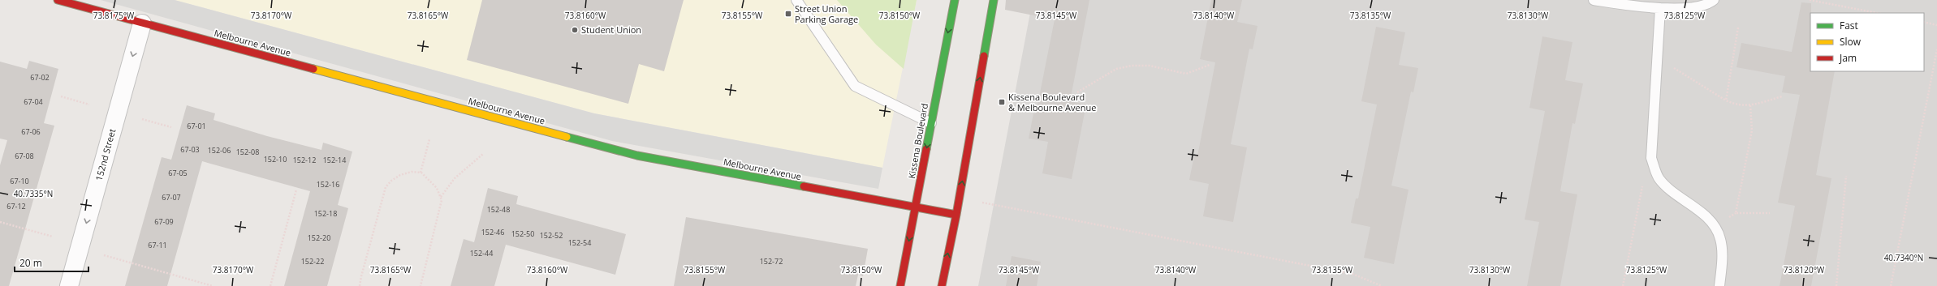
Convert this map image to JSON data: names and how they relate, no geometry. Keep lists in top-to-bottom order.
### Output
{
  "streets": {
    "street": ["Melbourne Avenue", "Kissena Boulevard", "152nd Street"]
  },
  "crossings": [
    ["Melbourne Avenue", "Kissena Boulevard"],
    ["Melbourne Avenue", "152nd Street"]
  ],
  "one_way": ["152nd Street"],
  "places": {
    "transit": ["Street Union Parking Garage", "Kissena Boulevard & Melbourne Avenue"],
    "other": ["Student Union"]
  },
  "house_numbers": [
    "67-02",
    "67-04",
    "67-01",
    "67-06",
    "67-03",
    "152-06",
    "152-08",
    "67-08",
    "152-10",
    "152-12",
    "152-14",
    "67-05",
    "67-10",
    "152-16",
    "67-07",
    "67-12",
    "152-48",
    "152-18",
    "67-09",
    "152-46",
    "152-50",
    "152-52",
    "152-20",
    "152-54",
    "67-11",
    "152-44",
    "152-22",
    "152-72"
  ],
  "legend": ["Fast", "Slow", "Jam"],
  "scale_bar": "20 m",
  "coordinates": [
    "73.8175°W",
    "73.8170°W",
    "73.8165°W",
    "73.8160°W",
    "73.8155°W",
    "73.8150°W",
    "73.8145°W",
    "73.8140°W",
    "73.8135°W",
    "73.8130°W",
    "73.8125°W",
    "40.7335°N",
    "40.7340°N",
    "73.8120°W"
  ]
}
